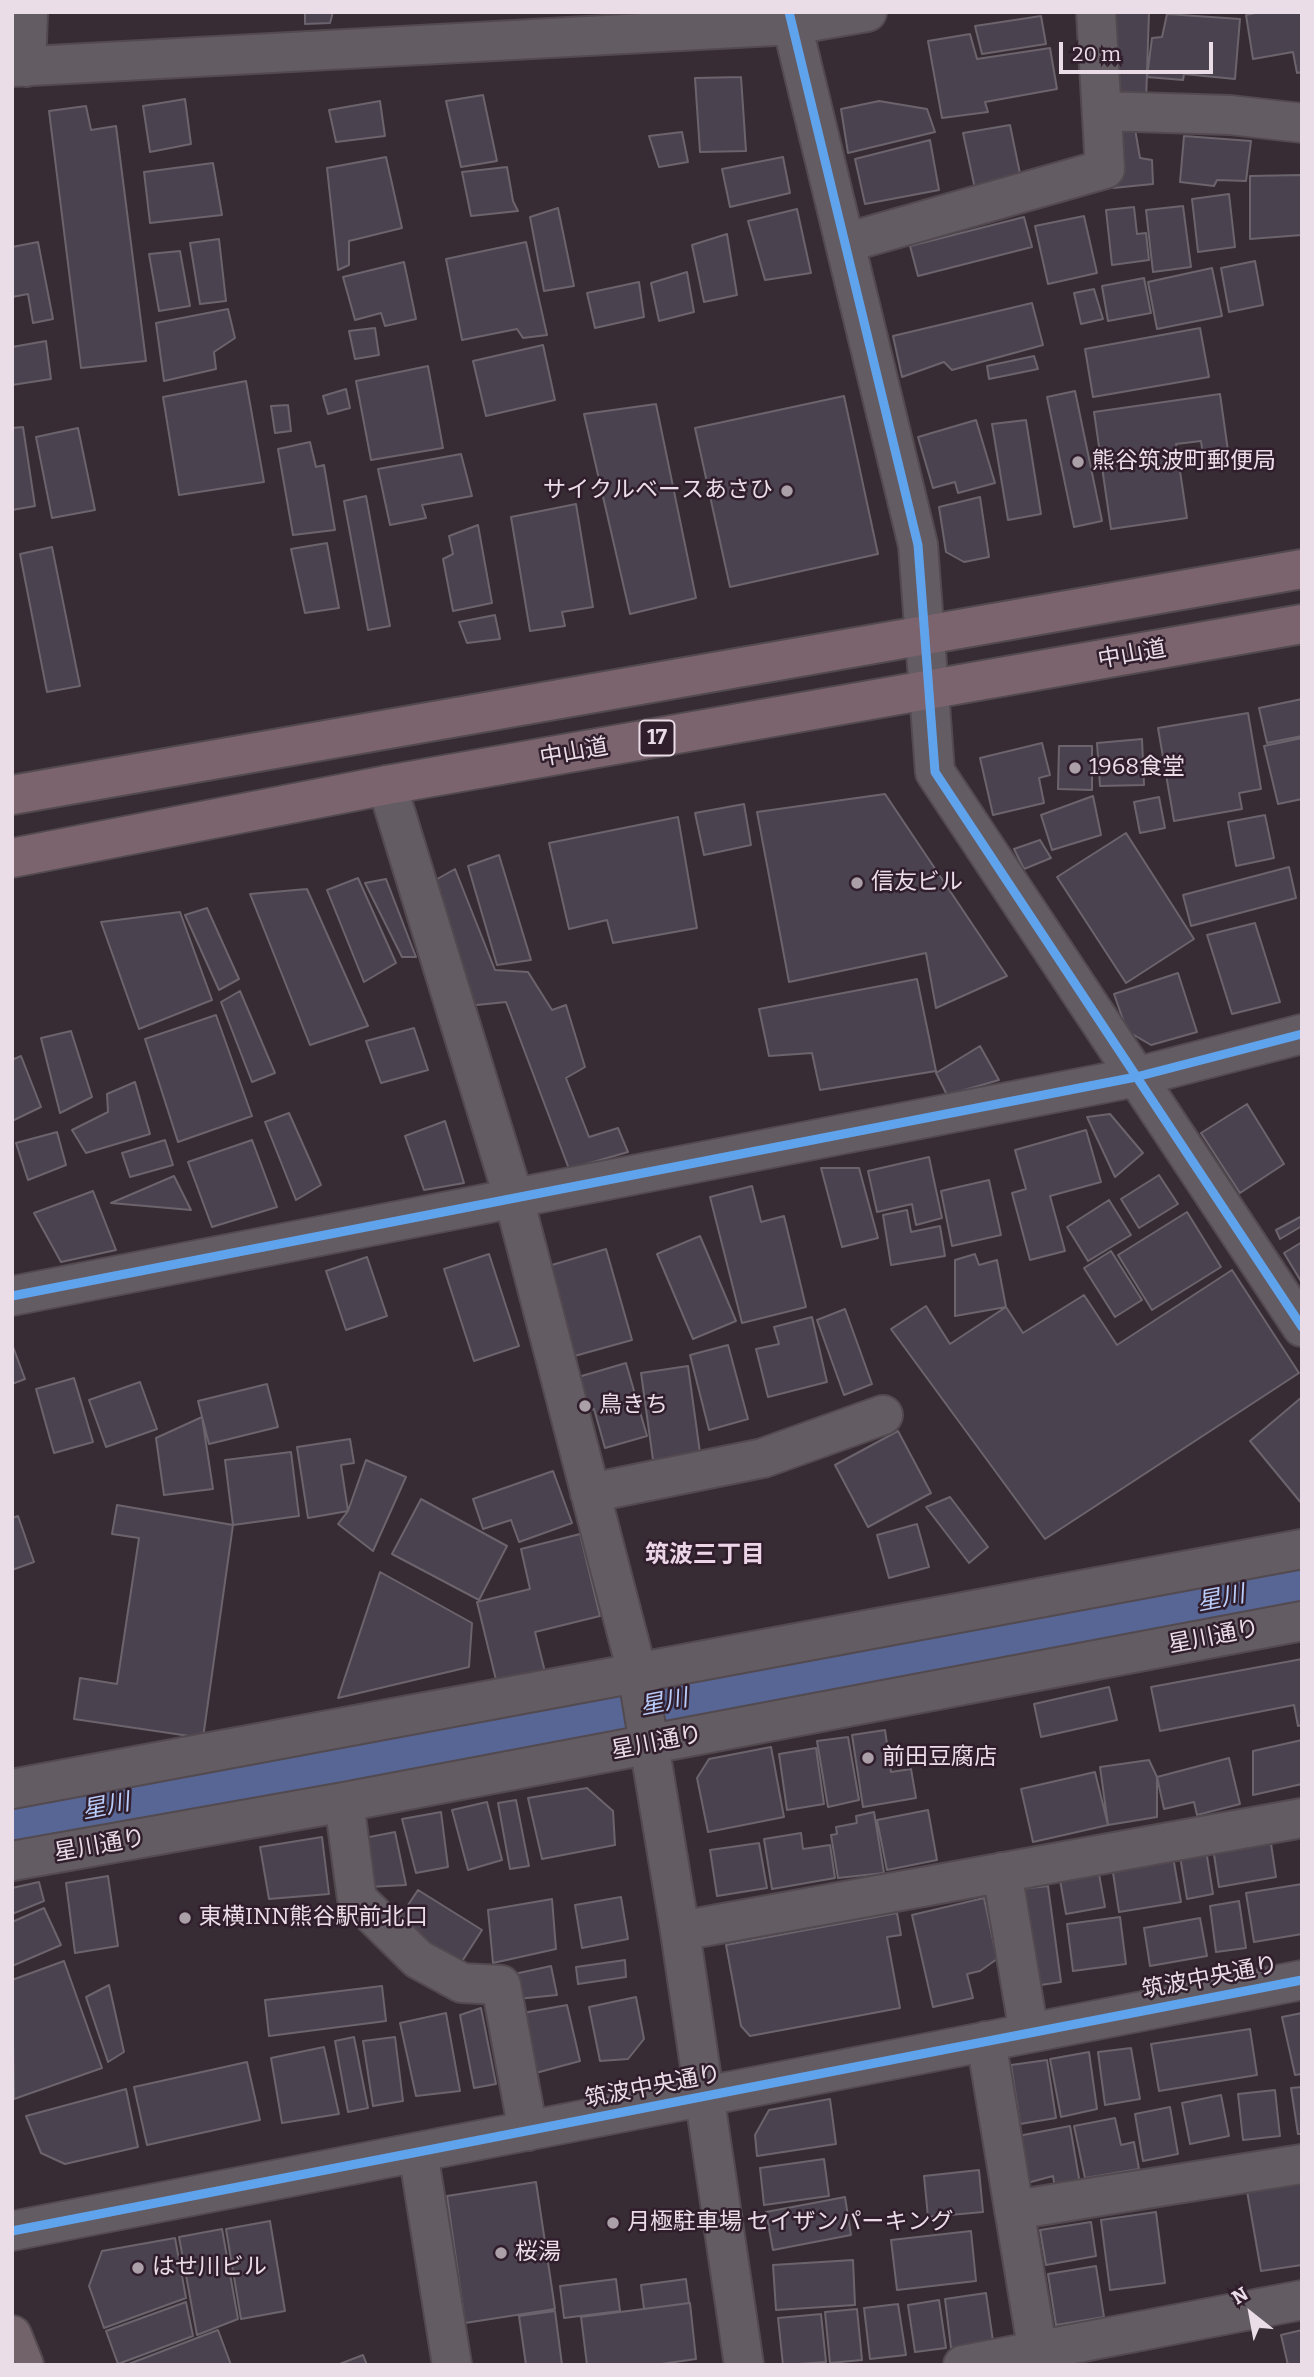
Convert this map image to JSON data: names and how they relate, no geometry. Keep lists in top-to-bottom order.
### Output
{
  "streets": {
    "highway": ["中山道", "17"],
    "street": ["星川通り", "筑波中央通り"]
  },
  "districts": ["筑波三丁目"],
  "water": ["星川"],
  "places": [
    "熊谷筑波町郵便局",
    "サイクルベースあさひ",
    "1968食堂",
    "信友ビル",
    "鳥きち",
    "前田豆腐店",
    "東横INN熊谷駅前北口",
    "月極駐車場 セイザンパーキング",
    "桜湯",
    "はせ川ビル"
  ],
  "scale_bar": "20 m",
  "north": "top left"
}
